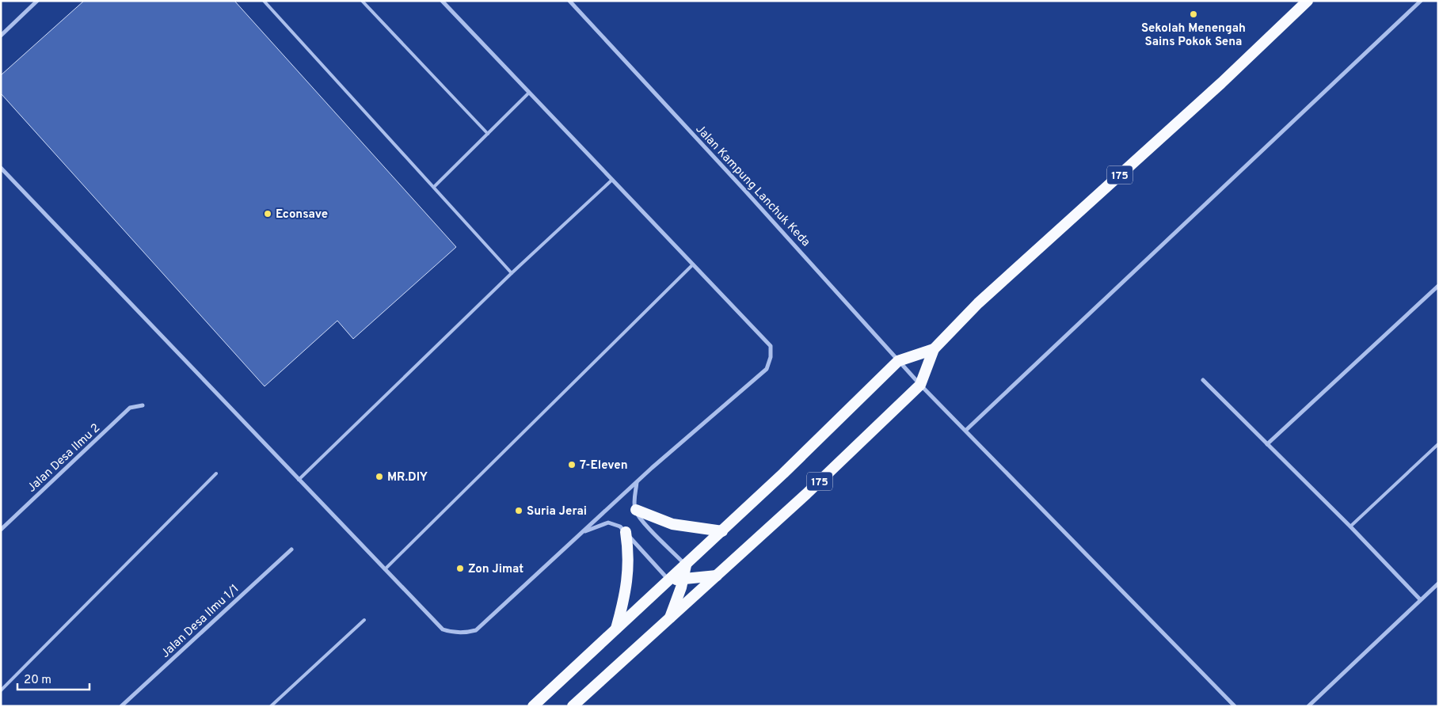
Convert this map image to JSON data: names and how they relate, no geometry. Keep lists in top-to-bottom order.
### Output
{
  "streets": {
    "highway": ["175"],
    "street": ["Jalan Kampung Lanchuk Keda", "Jalan Desa Ilmu 2", "Jalan Desa Ilmu 1/1"]
  },
  "crossings": [
    ["175", "Jalan Kampung Lanchuk Keda"]
  ],
  "places": [
    "Sekolah Menengah Sains Pokok Sena",
    "Econsave",
    "7-Eleven",
    "MR.DIY",
    "Suria Jerai",
    "Zon Jimat"
  ],
  "scale_bar": "20 m"
}
